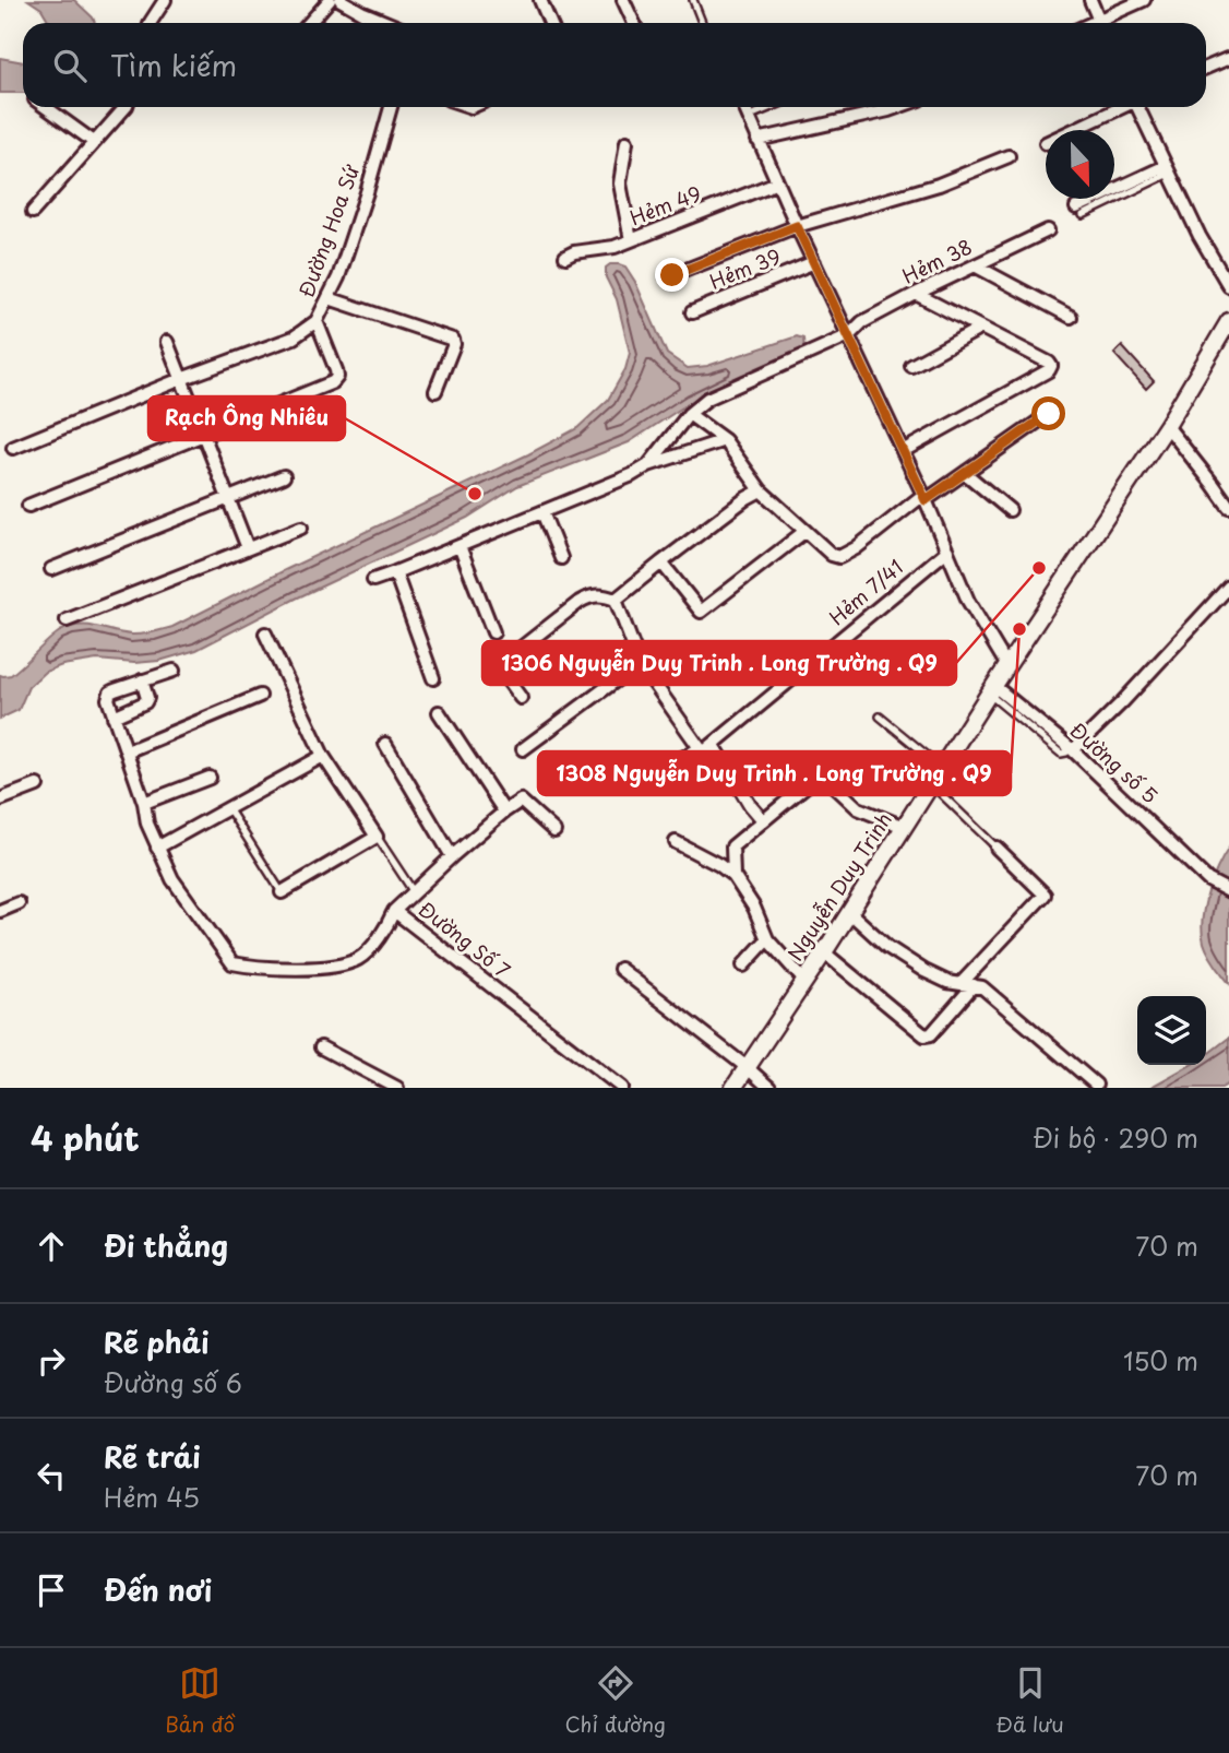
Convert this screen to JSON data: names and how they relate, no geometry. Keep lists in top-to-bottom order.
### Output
{
  "streets": {
    "main road": ["Nguyễn Duy Trinh"],
    "street": [
      "Hẻm 49",
      "Đường Hoa Sứ",
      "Hẻm 38",
      "Hẻm 39",
      "Hẻm 7/41",
      "Đường số 5",
      "Đường Số 7"
    ]
  },
  "crossings": [
    ["Đường số 5", "Nguyễn Duy Trinh"]
  ],
  "places": ["Rạch Ông Nhiêu", "1306 Nguyễn Duy Trinh . Long Trường . Q9", "1308 Nguyễn Duy Trinh . Long Trường . Q9"],
  "north": "bottom",
  "page": {
    "search": "Tìm kiếm",
    "heading": ["4 phút", "Đi bộ · 290 m"],
    "list": [
      ["Đi thẳng", "70 m"],
      ["Rẽ phải", "Đường số 6", "150 m"],
      ["Rẽ trái", "Hẻm 45", "70 m"],
      "Đến nơi"
    ],
    "nav": ["Bản đồ", "Chỉ đường", "Đã lưu"]
  }
}
